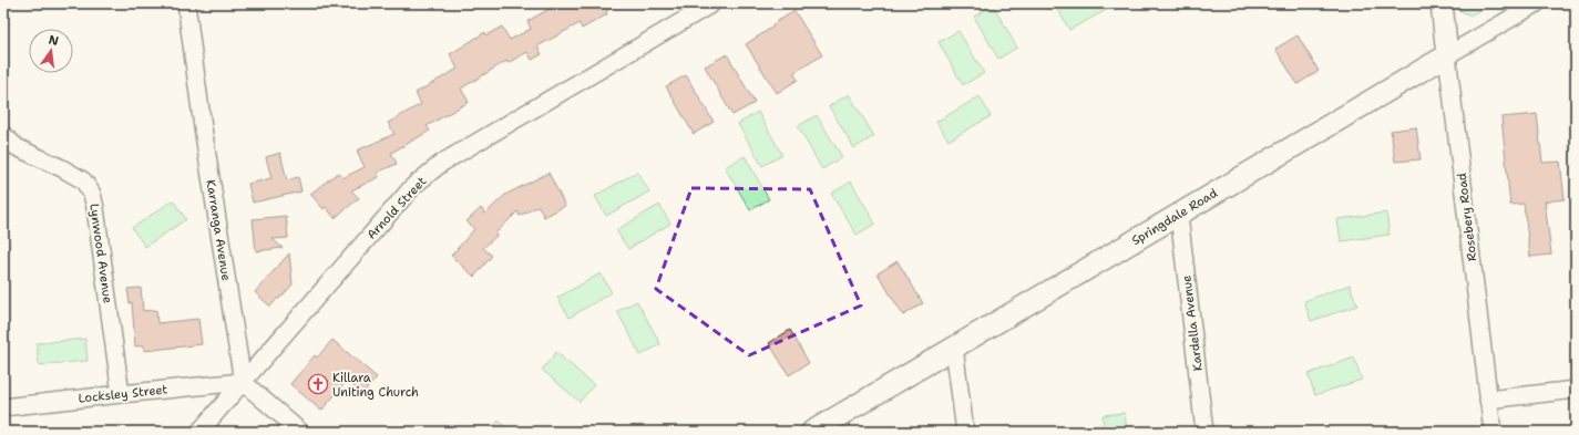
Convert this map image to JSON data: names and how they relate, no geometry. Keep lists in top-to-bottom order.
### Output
{
  "streets": {
    "main road": ["Springdale Road", "Rosebery Road"],
    "street": [
      "Arnold Street",
      "Karranga Avenue",
      "Lynwood Avenue",
      "Kardella Avenue",
      "Locksley Street"
    ]
  },
  "crossings": [
    ["Arnold Street", "Karranga Avenue"],
    ["Arnold Street", "Locksley Street"],
    ["Springdale Road", "Rosebery Road"],
    ["Springdale Road", "Kardella Avenue"],
    ["Karranga Avenue", "Locksley Street"],
    ["Lynwood Avenue", "Locksley Street"]
  ],
  "places": {
    "church": ["Killara Uniting Church"]
  },
  "north": "top"
}
